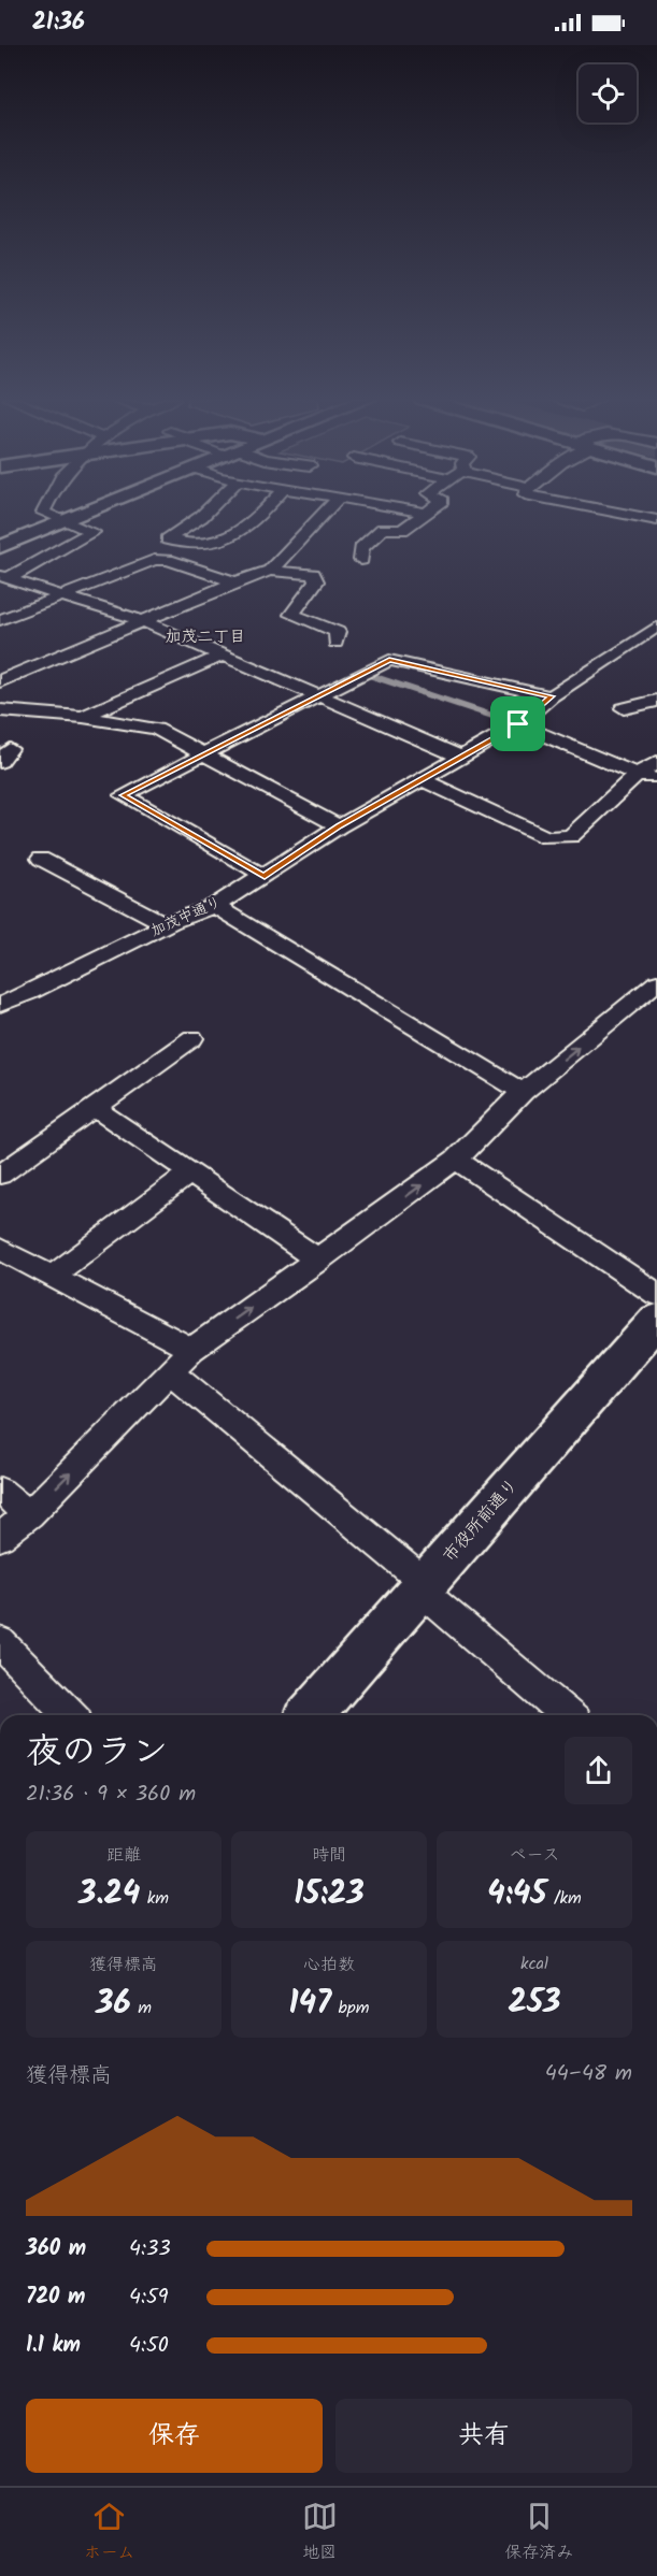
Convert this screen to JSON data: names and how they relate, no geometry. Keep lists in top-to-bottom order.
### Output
{
  "streets": {
    "street": ["加茂中通り", "市役所前通り"]
  },
  "districts": ["加茂二丁目"],
  "page": {
    "status": "21:36",
    "heading": ["夜のラン", "21:36 · 9 × 360 m"],
    "stats": [
      ["距離", "3.24 km"],
      ["時間", "15:23"],
      ["ペース", "4:45 /km"],
      ["獲得標高", "36 m"],
      ["心拍数", "147 bpm"],
      ["kcal", "253"]
    ],
    "chart": ["獲得標高", "44–48 m"],
    "list": [
      {
        "name": "360 m",
        "note": "4:33"
      },
      {
        "name": "720 m",
        "note": "4:59"
      },
      {
        "name": "1.1 km",
        "note": "4:50"
      }
    ],
    "buttons": ["保存", "共有"],
    "tabs": ["ホーム", "地図", "保存済み"]
  }
}
